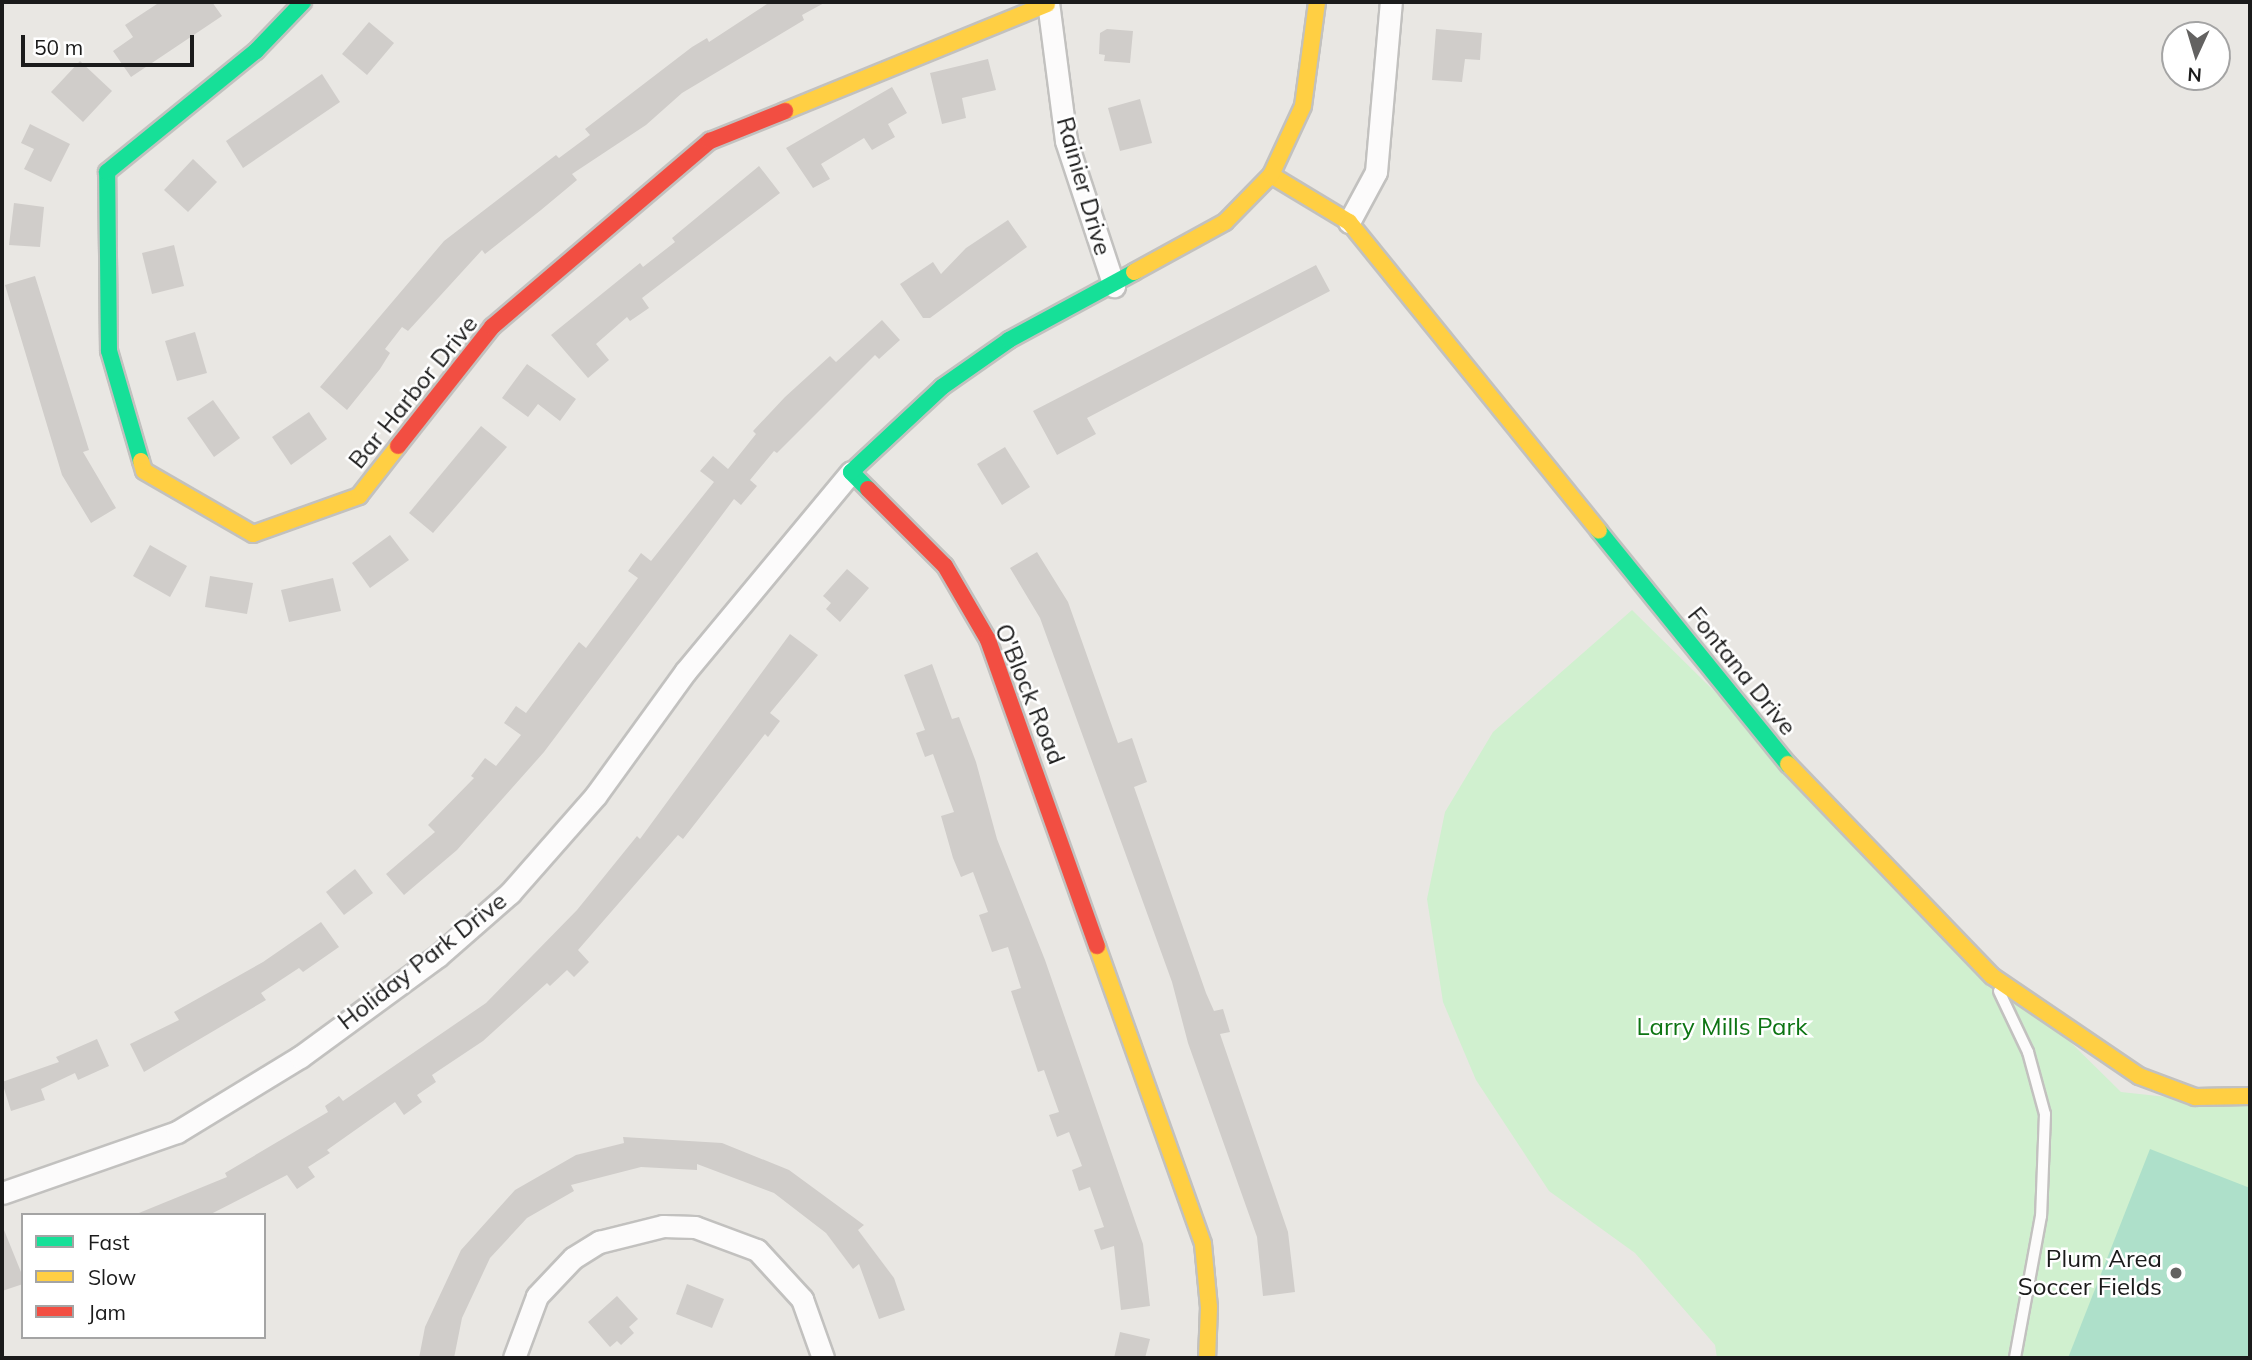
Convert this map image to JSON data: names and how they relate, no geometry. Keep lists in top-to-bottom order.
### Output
{
  "streets": {
    "street": [
      "Rainier Drive",
      "Bar Harbor Drive",
      "Fontana Drive",
      "O'Block Road",
      "Holiday Park Drive"
    ]
  },
  "crossings": [
    ["Rainier Drive", "Bar Harbor Drive"],
    ["O'Block Road", "Holiday Park Drive"]
  ],
  "parks": ["Larry Mills Park"],
  "places": ["Plum Area Soccer Fields"],
  "legend": ["Fast", "Slow", "Jam"],
  "scale_bar": "50 m",
  "north": "bottom"
}
